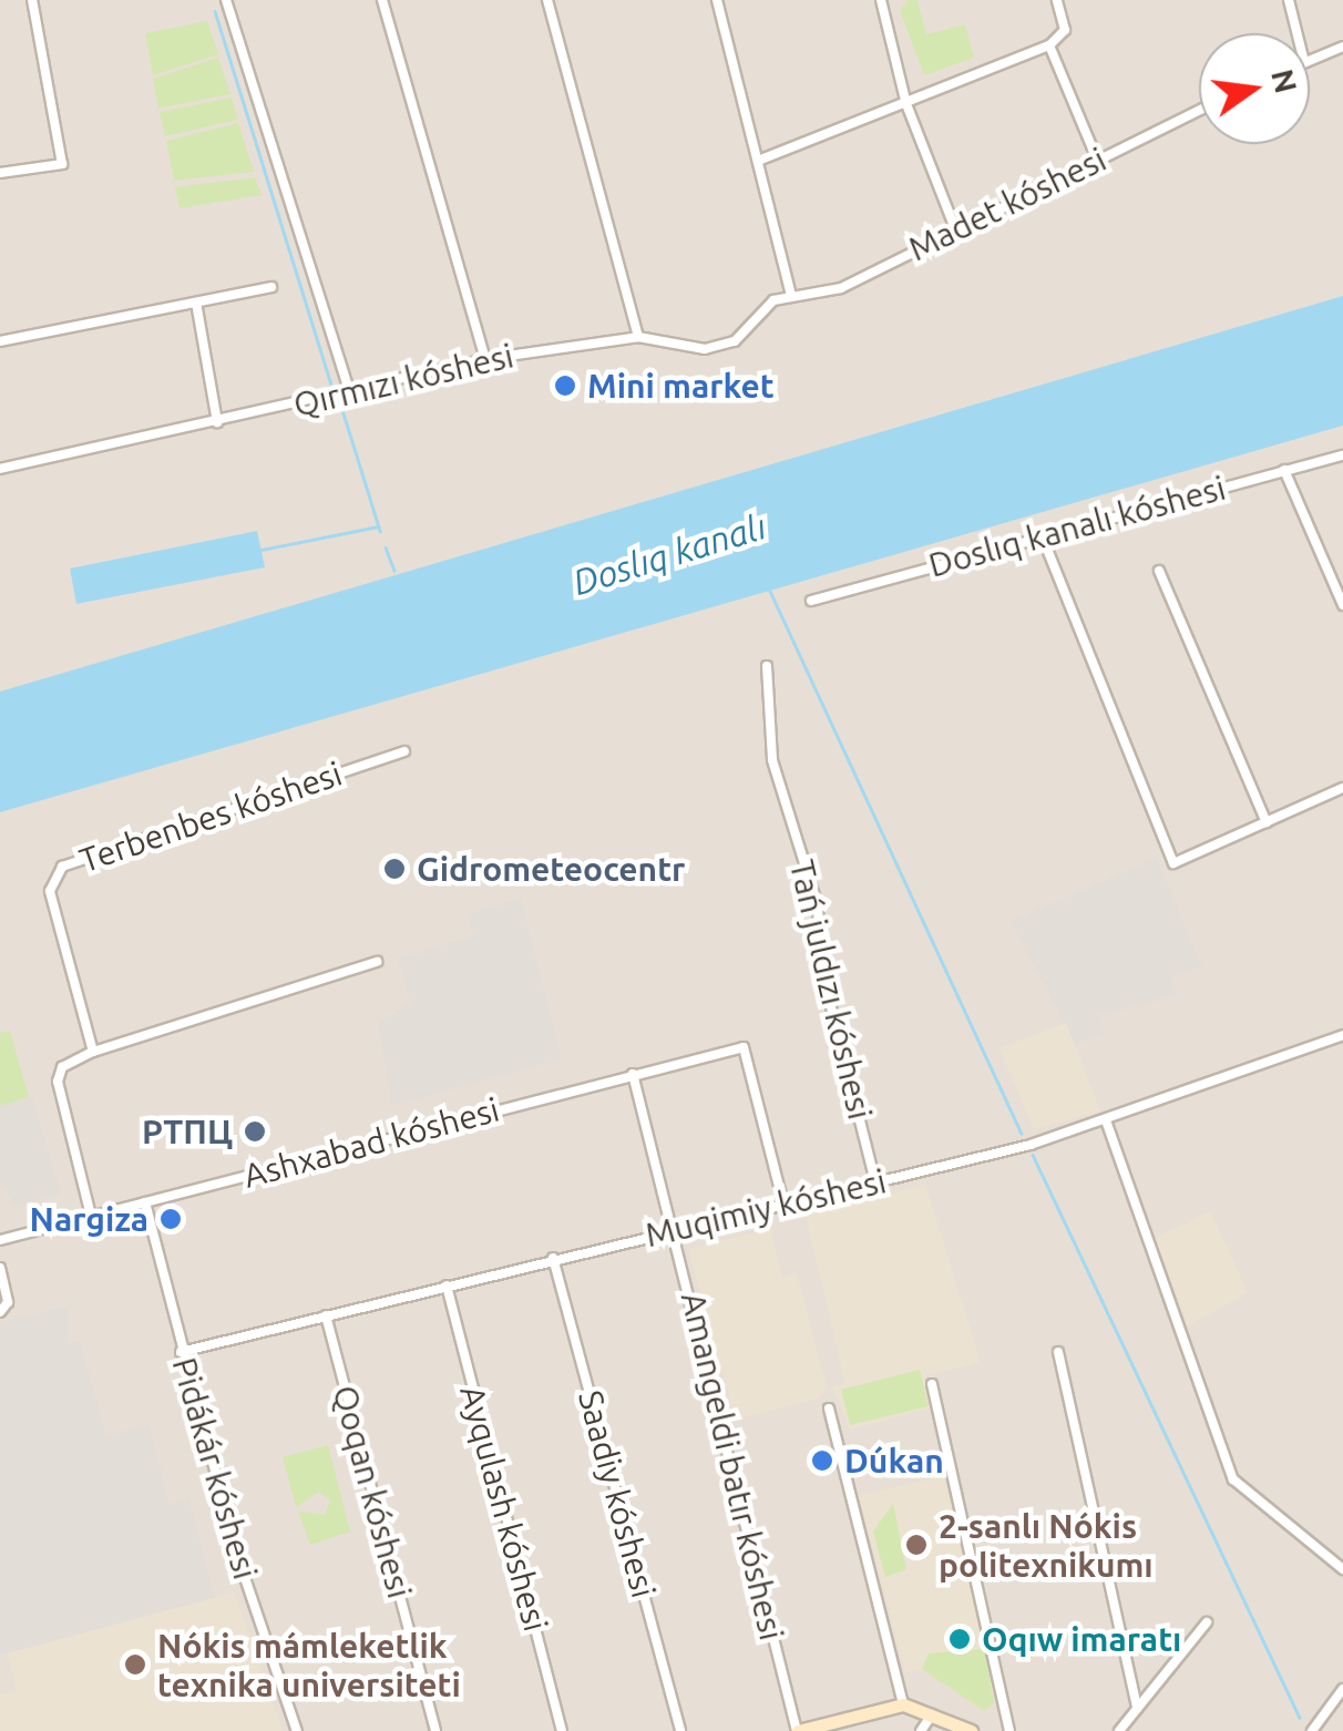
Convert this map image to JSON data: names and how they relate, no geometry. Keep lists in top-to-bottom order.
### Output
{
  "streets": {
    "street": [
      "Madet kóshesi",
      "Qırmızı kóshesi",
      "Doslıq kanalı kóshesi",
      "Terbenbes kóshesi",
      "Tań juldızı kóshesi",
      "Ashxabad kóshesi",
      "Muqimiy kóshesi",
      "Amangeldi batır kóshesi",
      "Pidákár kóshesi",
      "Qoqan kóshesi",
      "Saadiy kóshesi",
      "Ayqulash kóshesi"
    ]
  },
  "crossings": [
    ["Madet kóshesi", "Qırmızı kóshesi"],
    ["Tań juldızı kóshesi", "Muqimiy kóshesi"],
    ["Ashxabad kóshesi", "Muqimiy kóshesi"],
    ["Ashxabad kóshesi", "Amangeldi batır kóshesi"],
    ["Ashxabad kóshesi", "Pidákár kóshesi"],
    ["Muqimiy kóshesi", "Amangeldi batır kóshesi"],
    ["Muqimiy kóshesi", "Pidákár kóshesi"],
    ["Muqimiy kóshesi", "Qoqan kóshesi"],
    ["Muqimiy kóshesi", "Saadiy kóshesi"],
    ["Muqimiy kóshesi", "Ayqulash kóshesi"]
  ],
  "water": ["Doslıq kanalı"],
  "places": [
    "Mini market",
    "Gidrometeocentr",
    "РТПЦ",
    "Nargiza",
    "Dúkan",
    "2-sanlı Nókis politexnikumı",
    "Oqıw imaratı",
    "Nókis mámleketlik texnika universiteti"
  ],
  "north": "right"
}
